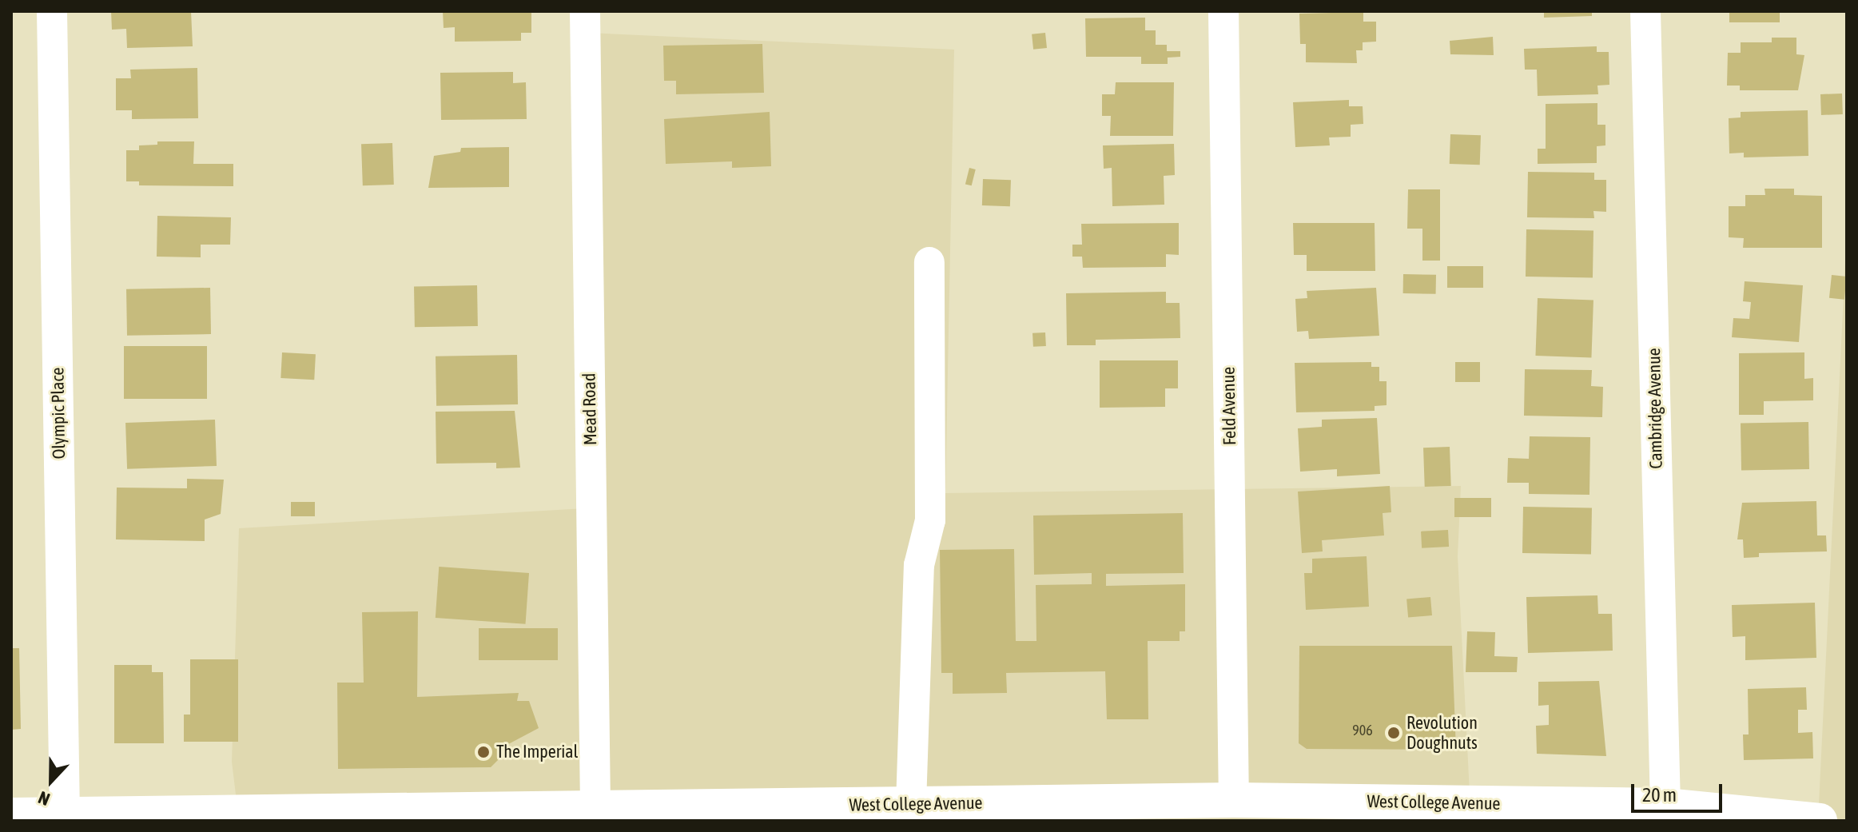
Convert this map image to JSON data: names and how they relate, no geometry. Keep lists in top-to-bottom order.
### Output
{
  "streets": {
    "main road": ["West College Avenue"],
    "street": [
      "Feld Avenue",
      "Cambridge Avenue",
      "Mead Road",
      "Olympic Place"
    ]
  },
  "crossings": [
    ["Feld Avenue", "West College Avenue"],
    ["Cambridge Avenue", "West College Avenue"],
    ["Mead Road", "West College Avenue"],
    ["Olympic Place", "West College Avenue"]
  ],
  "places": ["Revolution Doughnuts", "The Imperial"],
  "house_numbers": ["906"],
  "scale_bar": "20 m",
  "north": "bottom"
}
